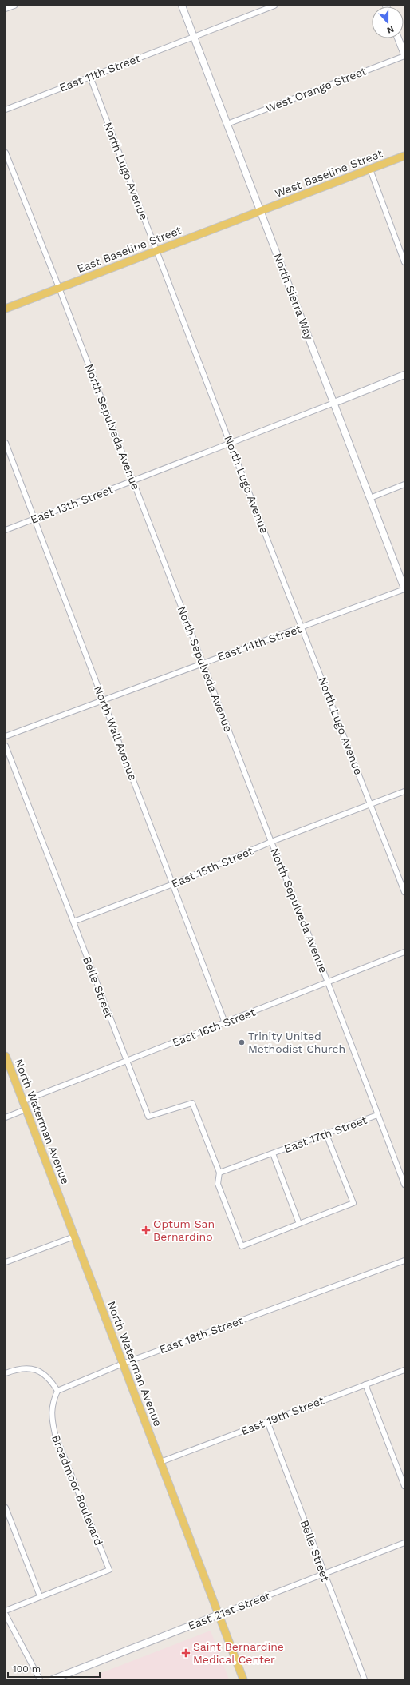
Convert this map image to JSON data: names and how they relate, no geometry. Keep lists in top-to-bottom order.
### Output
{
  "streets": {
    "main road": ["West Baseline Street", "East Baseline Street", "North Waterman Avenue"],
    "street": [
      "East 11th Street",
      "West Orange Street",
      "North Lugo Avenue",
      "North Sierra Way",
      "North Sepulveda Avenue",
      "East 13th Street",
      "East 14th Street",
      "North Wall Avenue",
      "East 15th Street",
      "Belle Street",
      "East 16th Street",
      "East 17th Street",
      "East 18th Street",
      "East 19th Street",
      "Broadmoor Boulevard",
      "East 21st Street"
    ]
  },
  "crossings": [
    ["East 11th Street", "North Lugo Avenue"],
    ["East 11th Street", "North Sierra Way"],
    ["West Orange Street", "North Sierra Way"],
    ["North Lugo Avenue", "East Baseline Street"],
    ["North Lugo Avenue", "East 13th Street"],
    ["North Lugo Avenue", "East 14th Street"],
    ["North Lugo Avenue", "East 15th Street"],
    ["West Baseline Street", "East Baseline Street"],
    ["West Baseline Street", "North Sierra Way"],
    ["East Baseline Street", "North Sierra Way"],
    ["East Baseline Street", "North Sepulveda Avenue"],
    ["North Sierra Way", "East 13th Street"],
    ["North Sierra Way", "East 14th Street"],
    ["North Sepulveda Avenue", "East 13th Street"],
    ["North Sepulveda Avenue", "East 14th Street"],
    ["North Sepulveda Avenue", "East 15th Street"],
    ["North Sepulveda Avenue", "East 16th Street"],
    ["North Sepulveda Avenue", "East 17th Street"],
    ["East 13th Street", "North Wall Avenue"],
    ["East 14th Street", "North Wall Avenue"],
    ["North Wall Avenue", "East 15th Street"],
    ["North Wall Avenue", "East 16th Street"],
    ["East 15th Street", "Belle Street"],
    ["Belle Street", "East 16th Street"],
    ["Belle Street", "East 17th Street"],
    ["Belle Street", "East 19th Street"],
    ["Belle Street", "East 21st Street"],
    ["East 16th Street", "North Waterman Avenue"],
    ["North Waterman Avenue", "East 18th Street"],
    ["North Waterman Avenue", "East 19th Street"],
    ["North Waterman Avenue", "East 21st Street"],
    ["East 18th Street", "Broadmoor Boulevard"]
  ],
  "places": {
    "other": ["Trinity United Methodist Church"],
    "health": ["Optum San Bernardino", "Saint Bernardine Medical Center"]
  },
  "scale_bar": "100 m",
  "north": "bottom"
}
